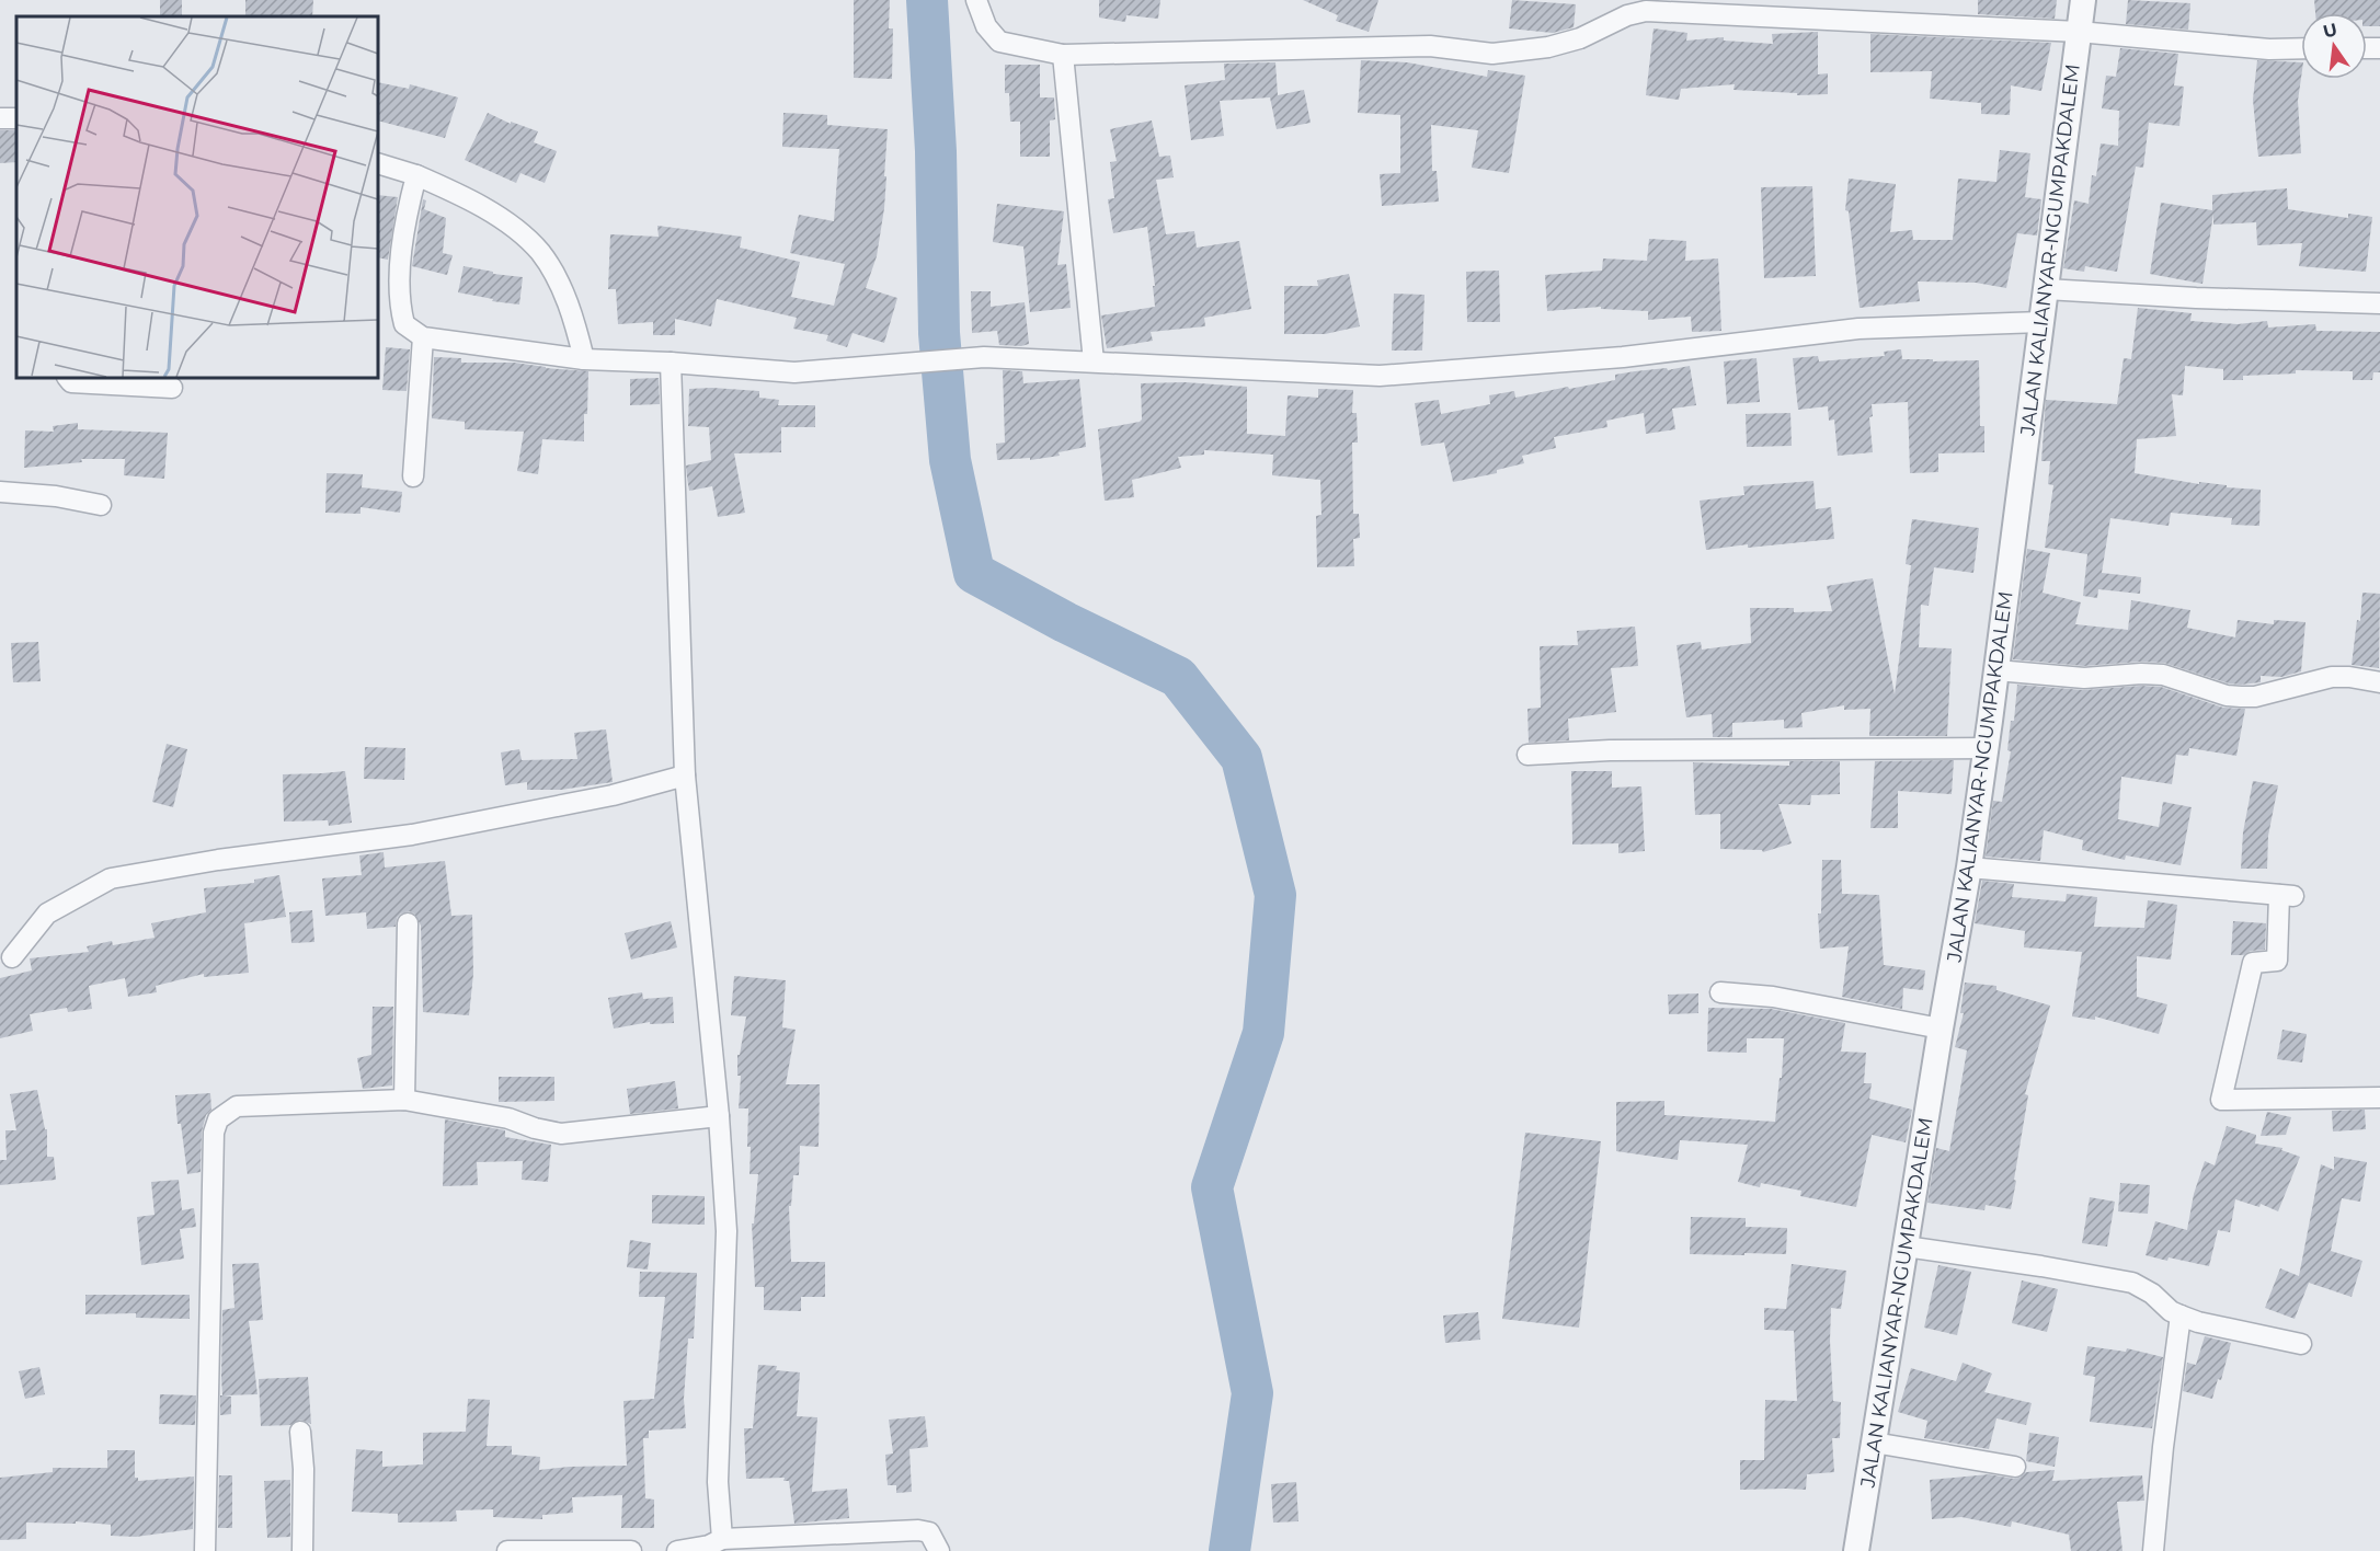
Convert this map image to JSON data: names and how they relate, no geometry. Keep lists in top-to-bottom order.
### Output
{
  "streets": {
    "street": ["JALAN KALIANYAR-NGUMPAKDALEM"]
  },
  "north": "top"
}
